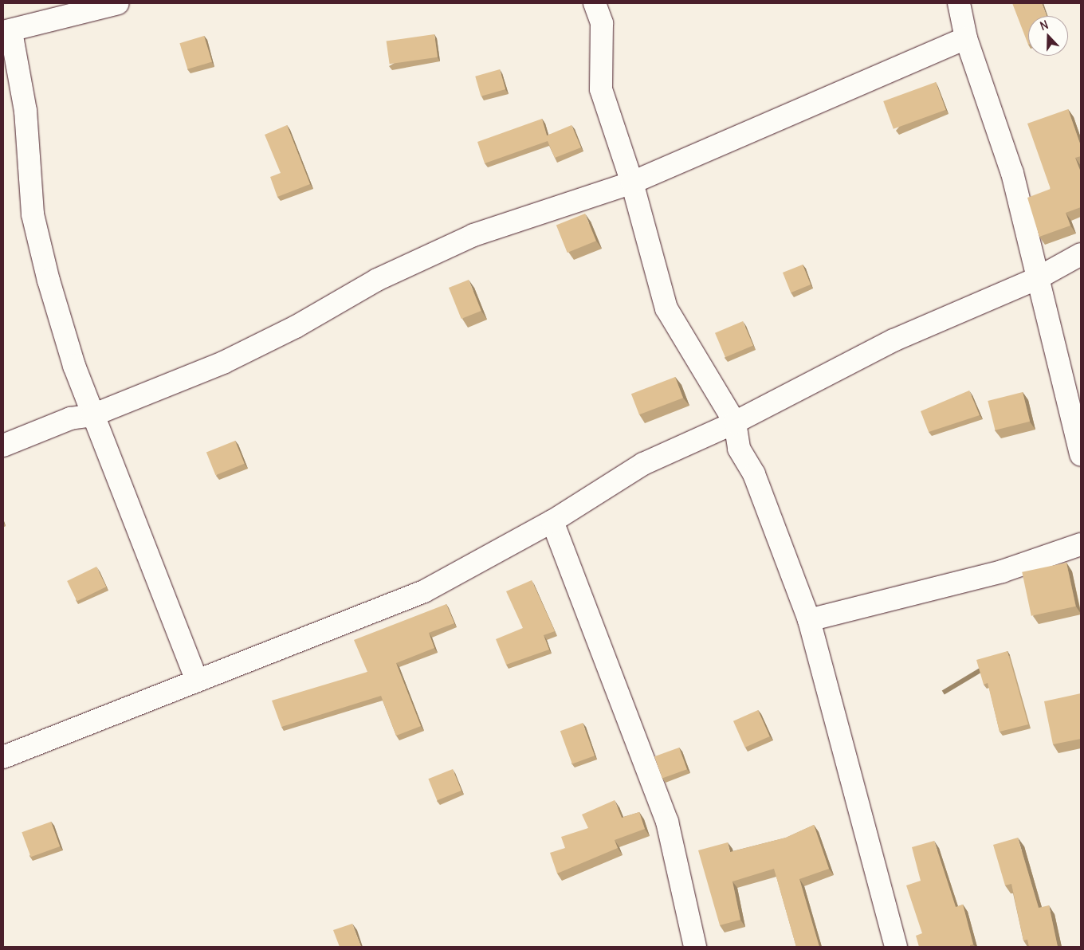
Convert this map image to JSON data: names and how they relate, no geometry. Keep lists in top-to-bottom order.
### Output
{
  "north": "top"
}
